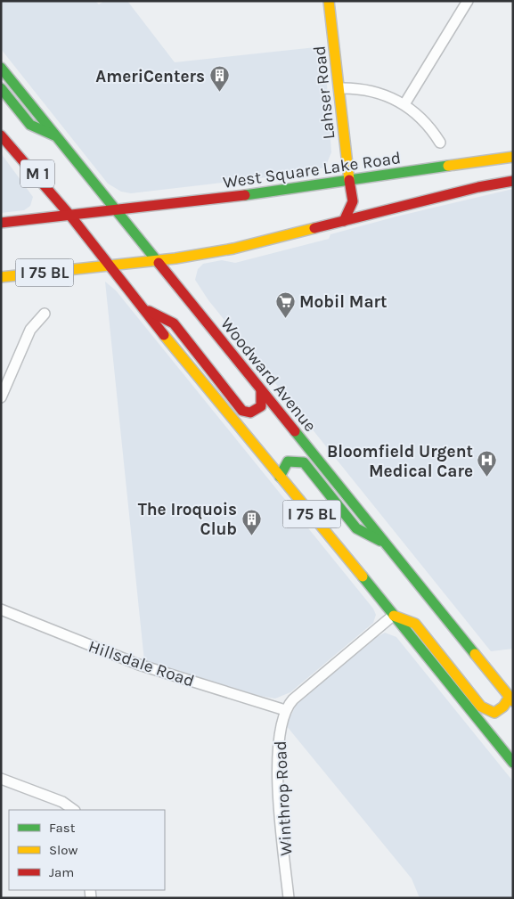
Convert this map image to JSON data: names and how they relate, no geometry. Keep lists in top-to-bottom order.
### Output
{
  "streets": {
    "main road": [
      "Lahser Road",
      "West Square Lake Road",
      "M 1",
      "I 75 BL",
      "Woodward Avenue"
    ],
    "street": ["Hillsdale Road", "Winthrop Road"]
  },
  "crossings": [
    ["Lahser Road", "West Square Lake Road"],
    ["West Square Lake Road", "M 1"],
    ["West Square Lake Road", "Woodward Avenue"],
    ["I 75 BL", "Winthrop Road"],
    ["Hillsdale Road", "Winthrop Road"]
  ],
  "places": {
    "building": ["AmeriCenters", "The Iroquois Club"],
    "supermarket": ["Mobil Mart"],
    "hospital": ["Bloomfield Urgent Medical Care"]
  },
  "legend": ["Fast", "Slow", "Jam"]
}
